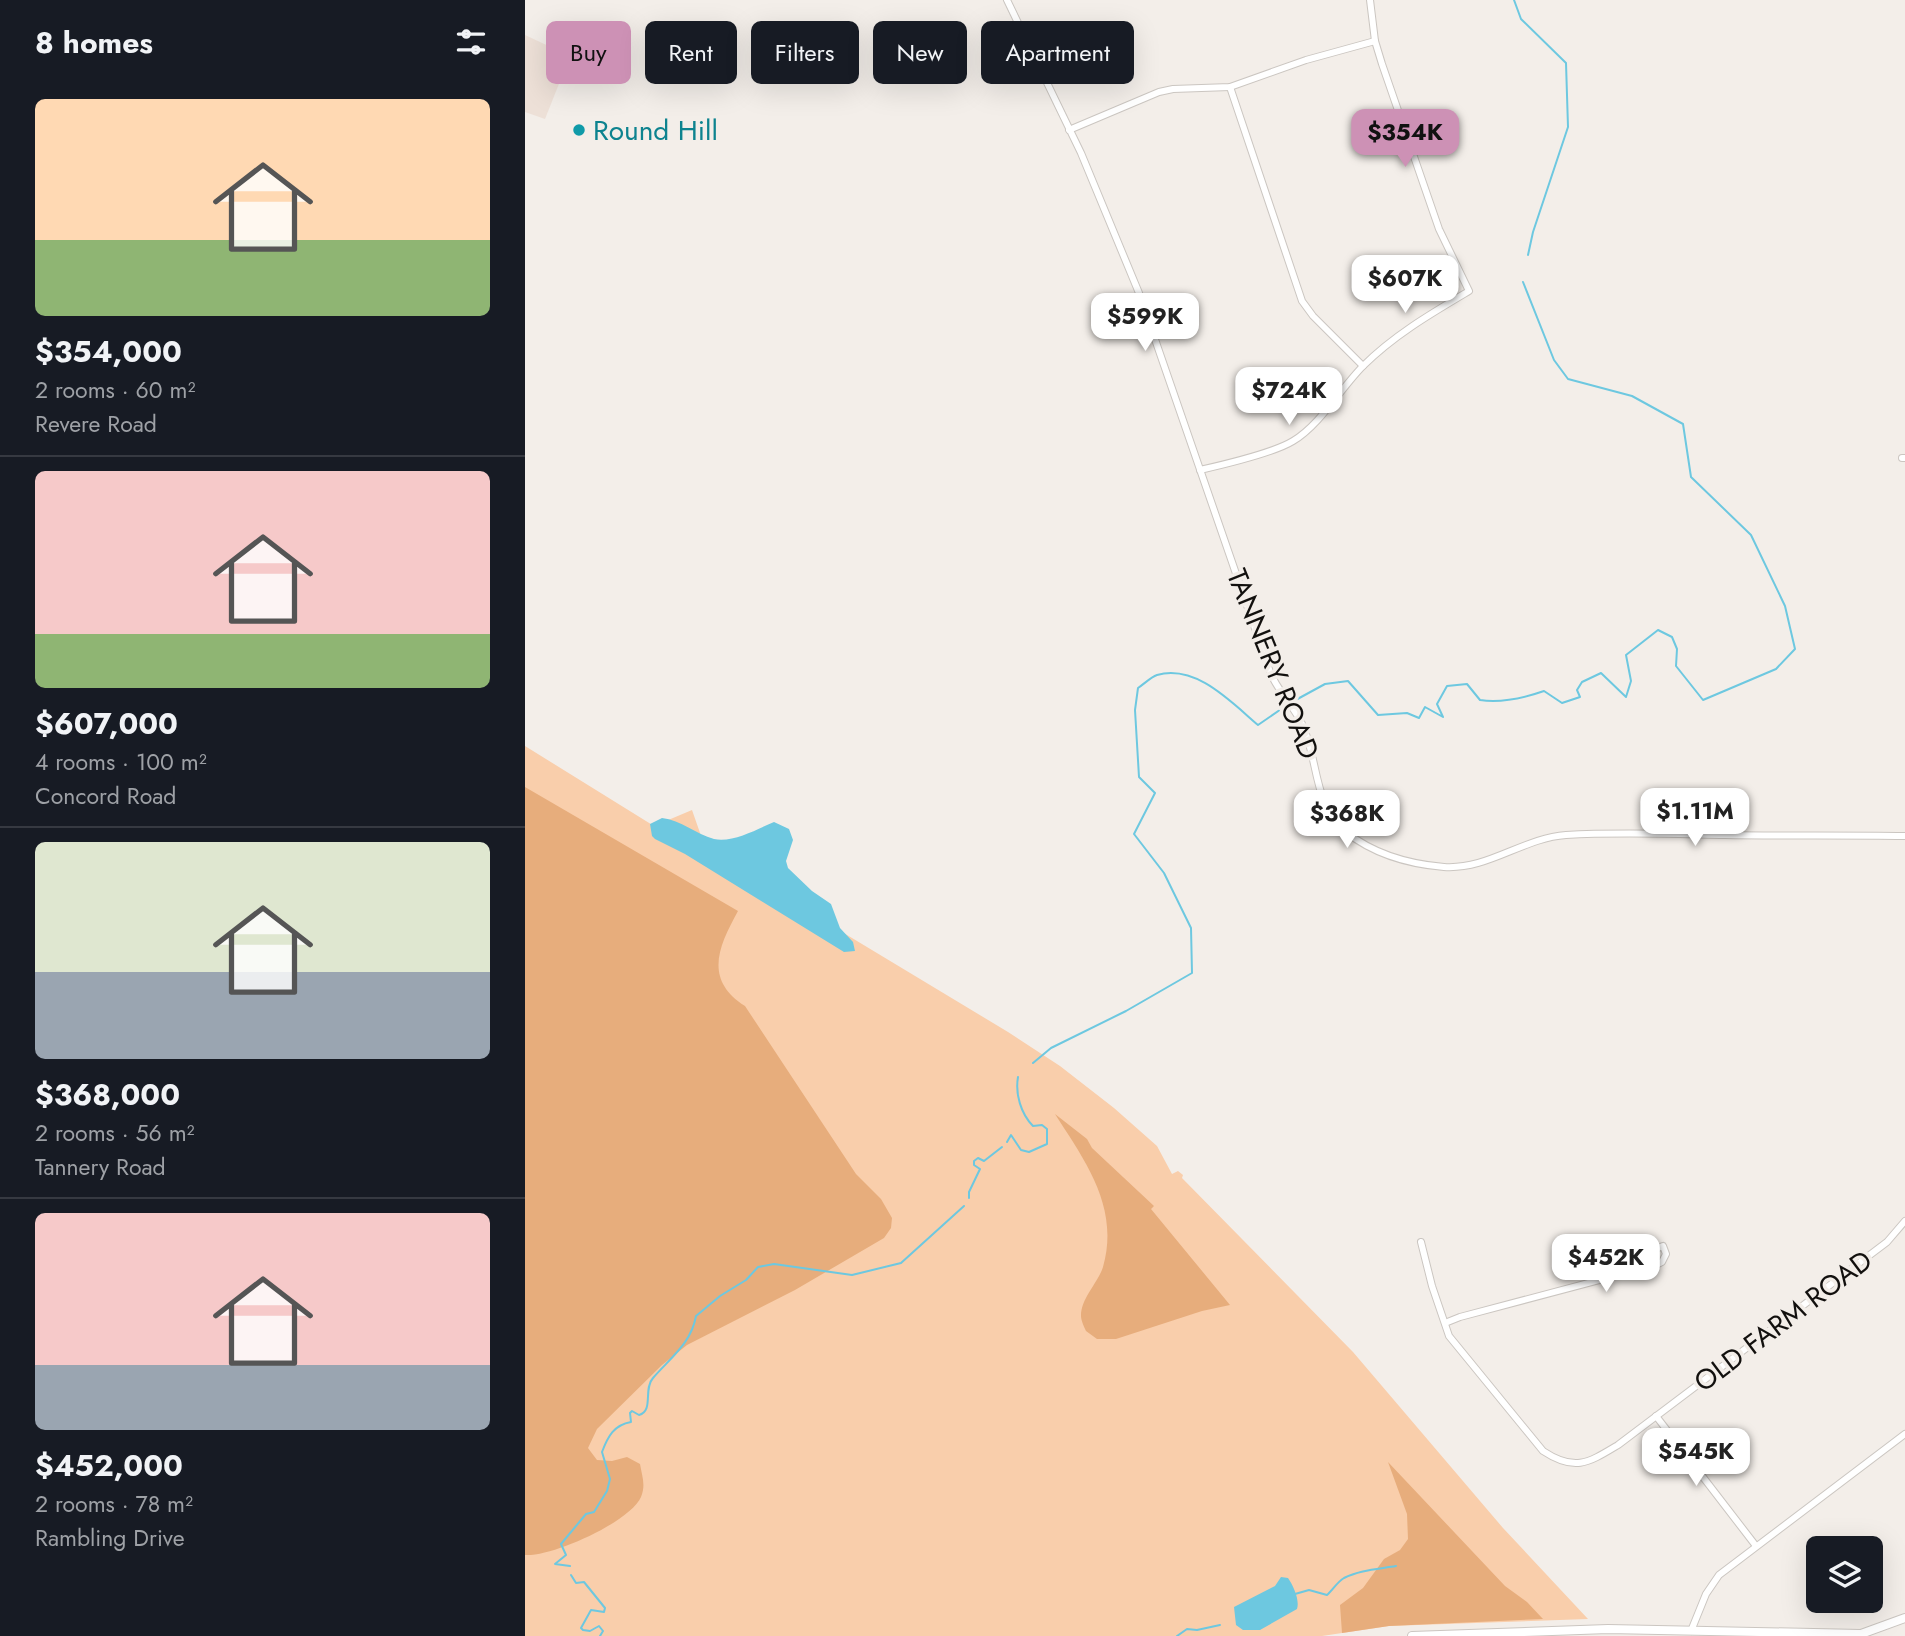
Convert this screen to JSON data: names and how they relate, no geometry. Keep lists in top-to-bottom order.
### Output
{
  "streets": {
    "street": ["TANNERY ROAD", "OLD FARM ROAD"]
  },
  "places": ["Round Hill"],
  "page": {
    "heading": "8 homes",
    "chip": [
      "Buy",
      "Rent",
      "Filters",
      "New",
      "Apartment"
    ],
    "list": [
      {
        "name": "$354,000",
        "note": "2 rooms · 60 m² · Revere Road"
      },
      {
        "name": "$607,000",
        "note": "4 rooms · 100 m² · Concord Road"
      },
      {
        "name": "$368,000",
        "note": "2 rooms · 56 m² · Tannery Road"
      },
      {
        "name": "$452,000",
        "note": "2 rooms · 78 m² · Rambling Drive"
      }
    ],
    "price": [
      "$354K",
      "$607K",
      "$599K",
      "$724K",
      "$1.11M",
      "$368K",
      "$452K",
      "$545K"
    ]
  }
}
